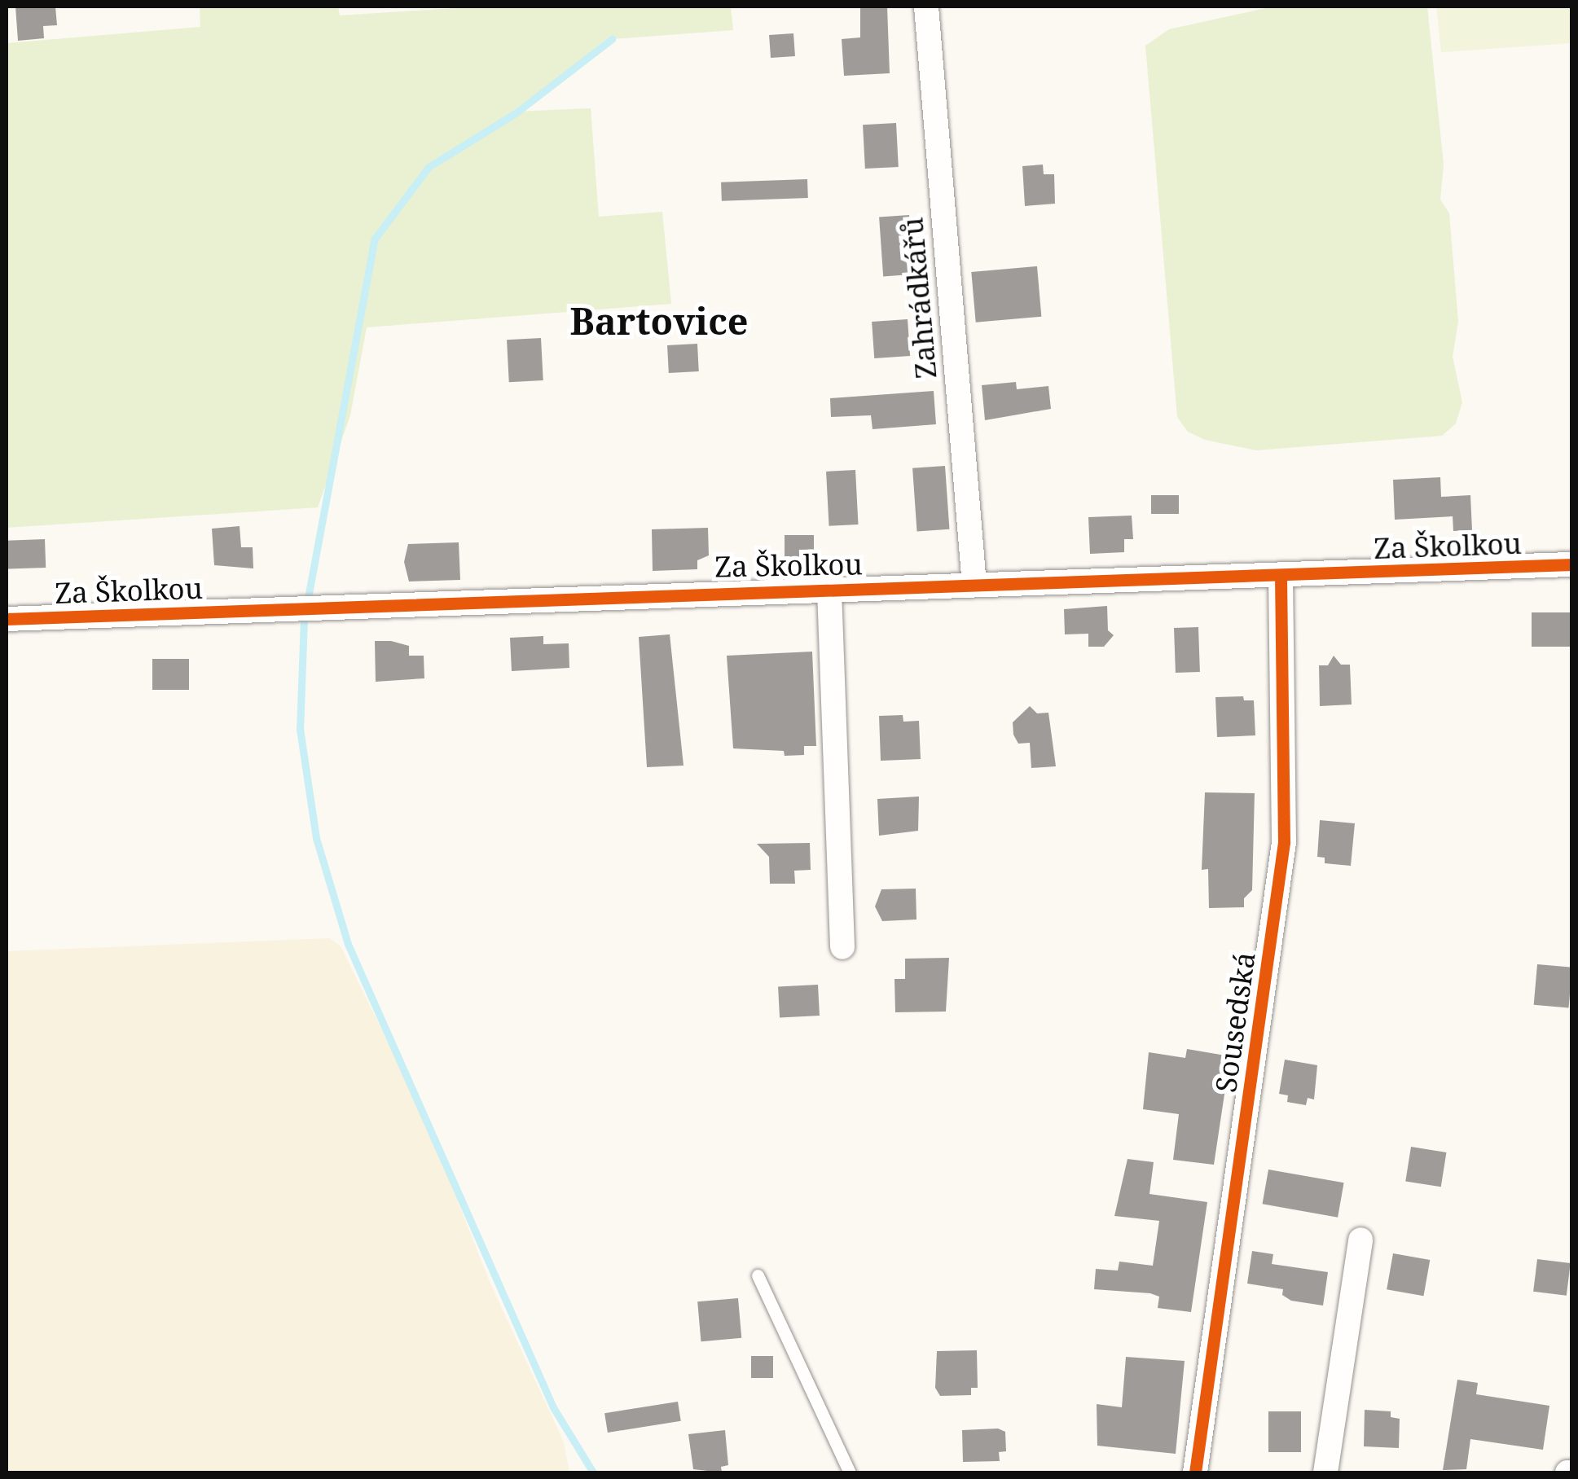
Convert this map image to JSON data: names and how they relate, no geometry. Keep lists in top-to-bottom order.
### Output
{
  "streets": {
    "street": ["Zahrádkářů", "Za Školkou", "Sousedská"]
  },
  "crossings": [
    ["Zahrádkářů", "Za Školkou"],
    ["Za Školkou", "Sousedská"]
  ],
  "districts": ["Bartovice"]
}
